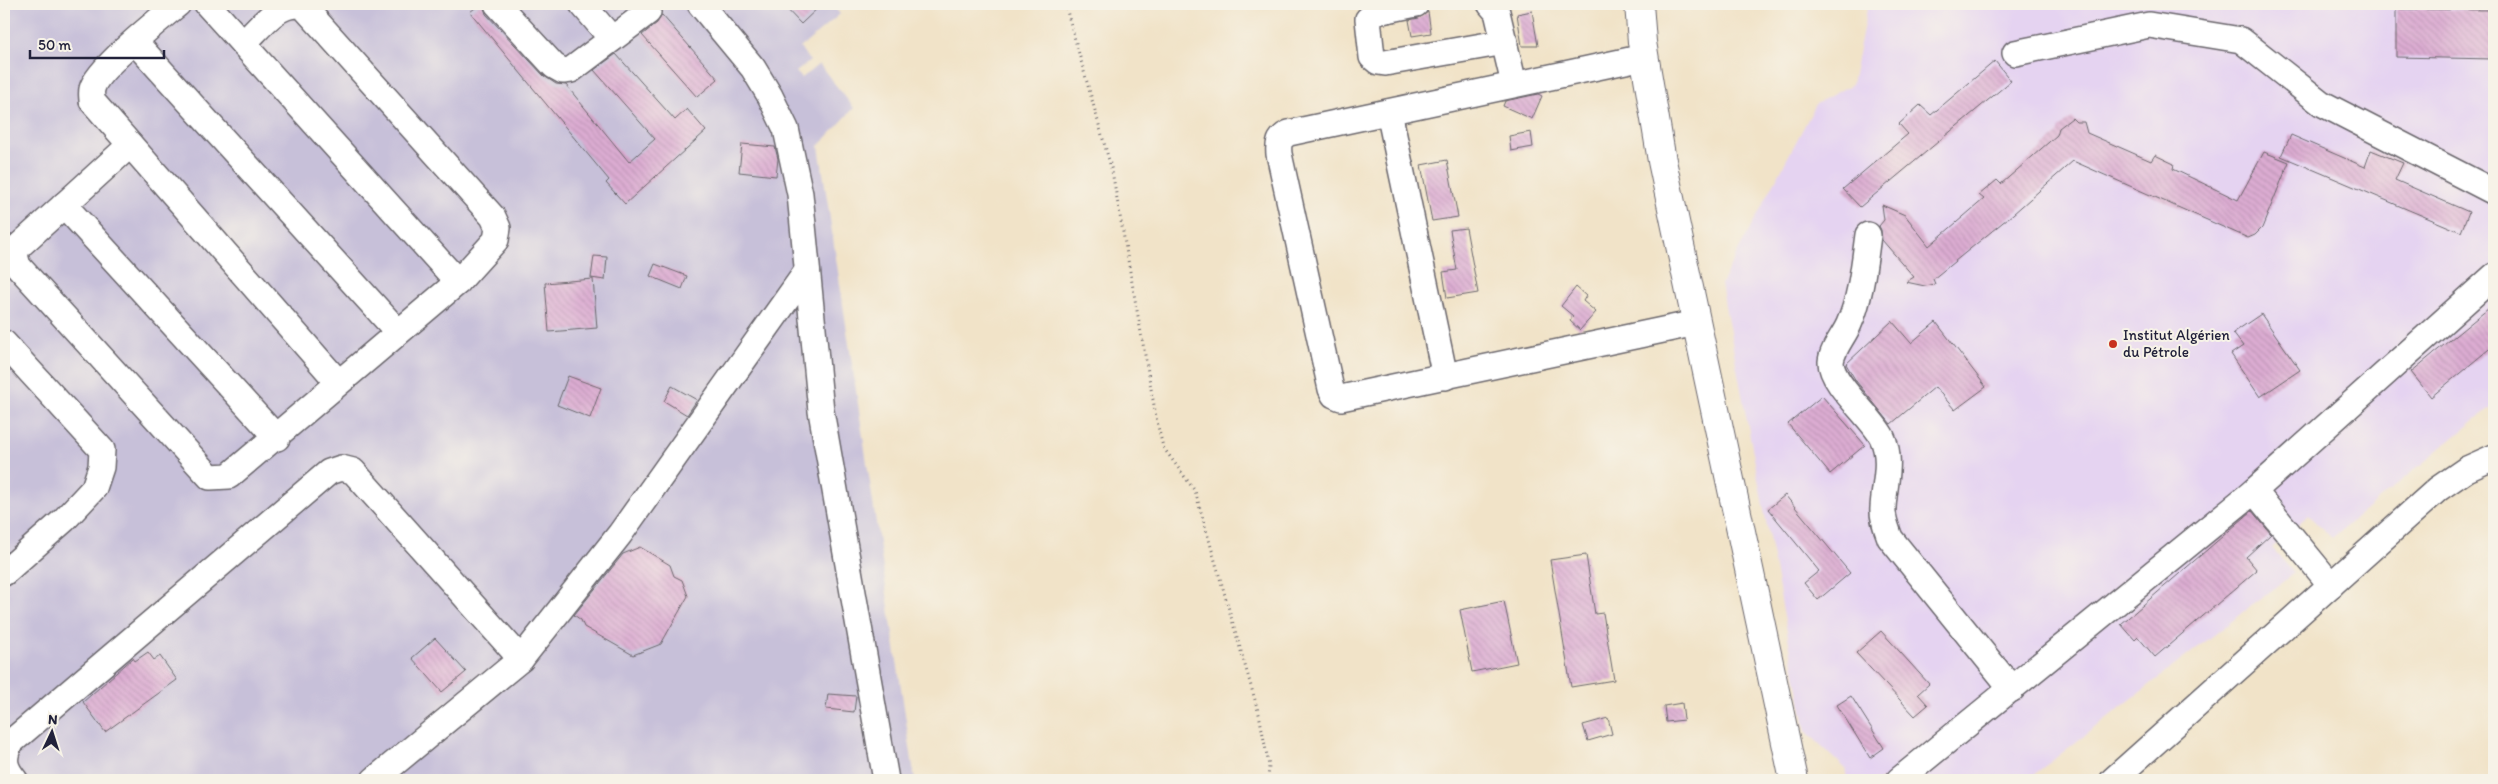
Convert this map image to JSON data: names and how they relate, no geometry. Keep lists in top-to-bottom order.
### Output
{
  "places": ["Institut Algérien du Pétrole"],
  "scale_bar": "50 m",
  "north": "top"
}
